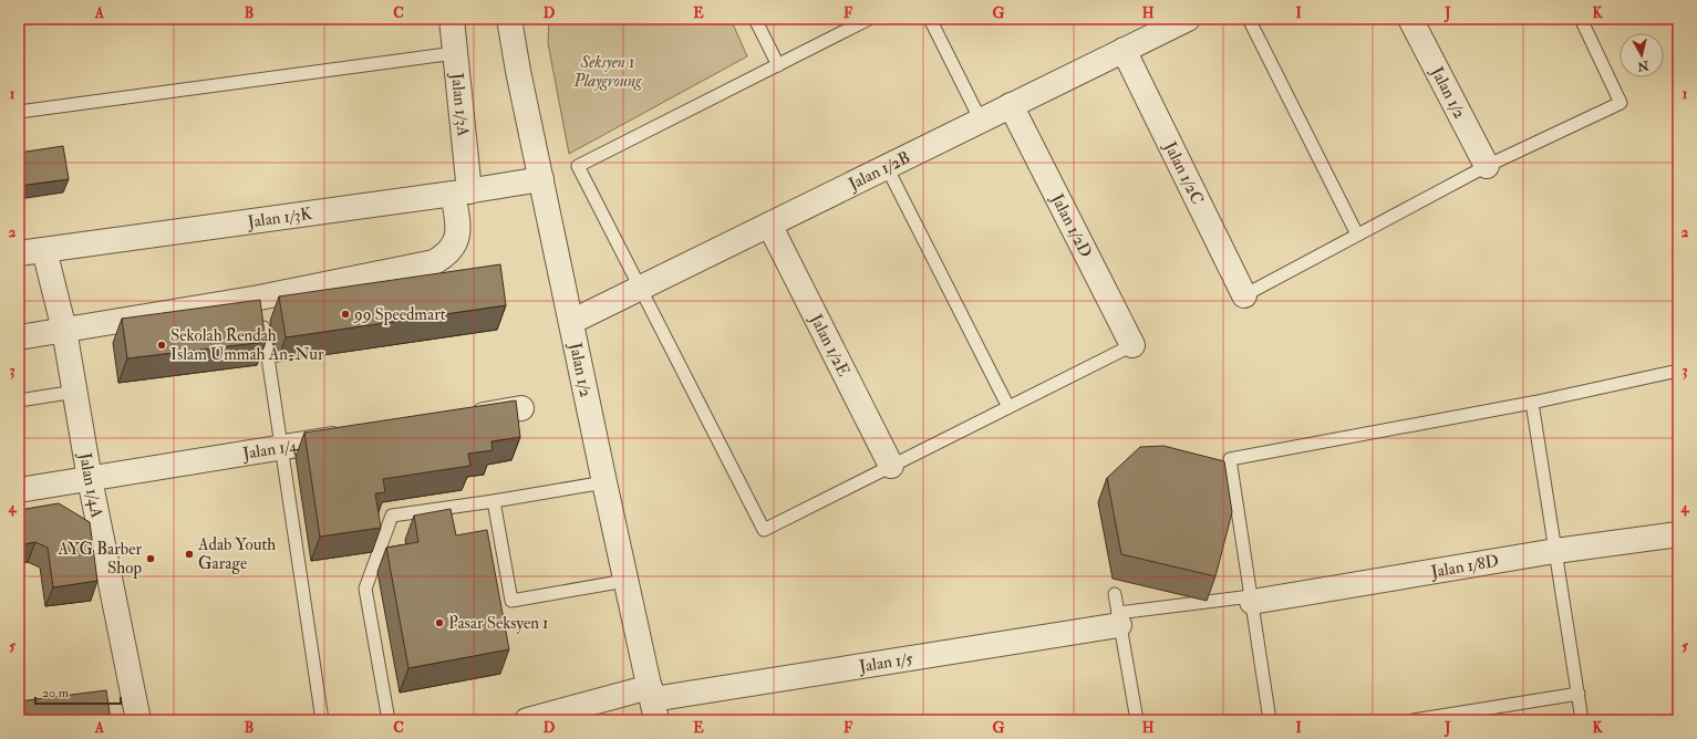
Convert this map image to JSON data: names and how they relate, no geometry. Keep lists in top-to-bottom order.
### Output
{
  "streets": {
    "street": [
      "Jalan 1/2",
      "Jalan 1/3A",
      "Jalan 1/2B",
      "Jalan 1/2C",
      "Jalan 1/3K",
      "Jalan 1/2D",
      "Jalan 1/2E",
      "Jalan 1/4",
      "Jalan 1/4A",
      "Jalan 1/8D",
      "Jalan 1/5"
    ]
  },
  "crossings": [
    ["Jalan 1/2", "Jalan 1/2B"],
    ["Jalan 1/2", "Jalan 1/3K"],
    ["Jalan 1/2", "Jalan 1/5"],
    ["Jalan 1/3A", "Jalan 1/3K"],
    ["Jalan 1/2B", "Jalan 1/2C"],
    ["Jalan 1/2B", "Jalan 1/2D"],
    ["Jalan 1/2B", "Jalan 1/2E"],
    ["Jalan 1/3K", "Jalan 1/4A"],
    ["Jalan 1/4", "Jalan 1/4A"]
  ],
  "parks": ["Seksyen 1 Playgroung"],
  "places": [
    "99 Speedmart",
    "Sekolah Rendah Islam Ummah An-Nur",
    "Adab Youth Garage",
    "AYG Barber Shop",
    "Pasar Seksyen 1"
  ],
  "scale_bar": "20 m",
  "north": "bottom",
  "grid": {
    "columns": [
      "A",
      "B",
      "C",
      "D",
      "E",
      "F",
      "G",
      "H",
      "I",
      "J",
      "K"
    ],
    "rows": [
      "1",
      "2",
      "3",
      "4",
      "5"
    ]
  }
}
